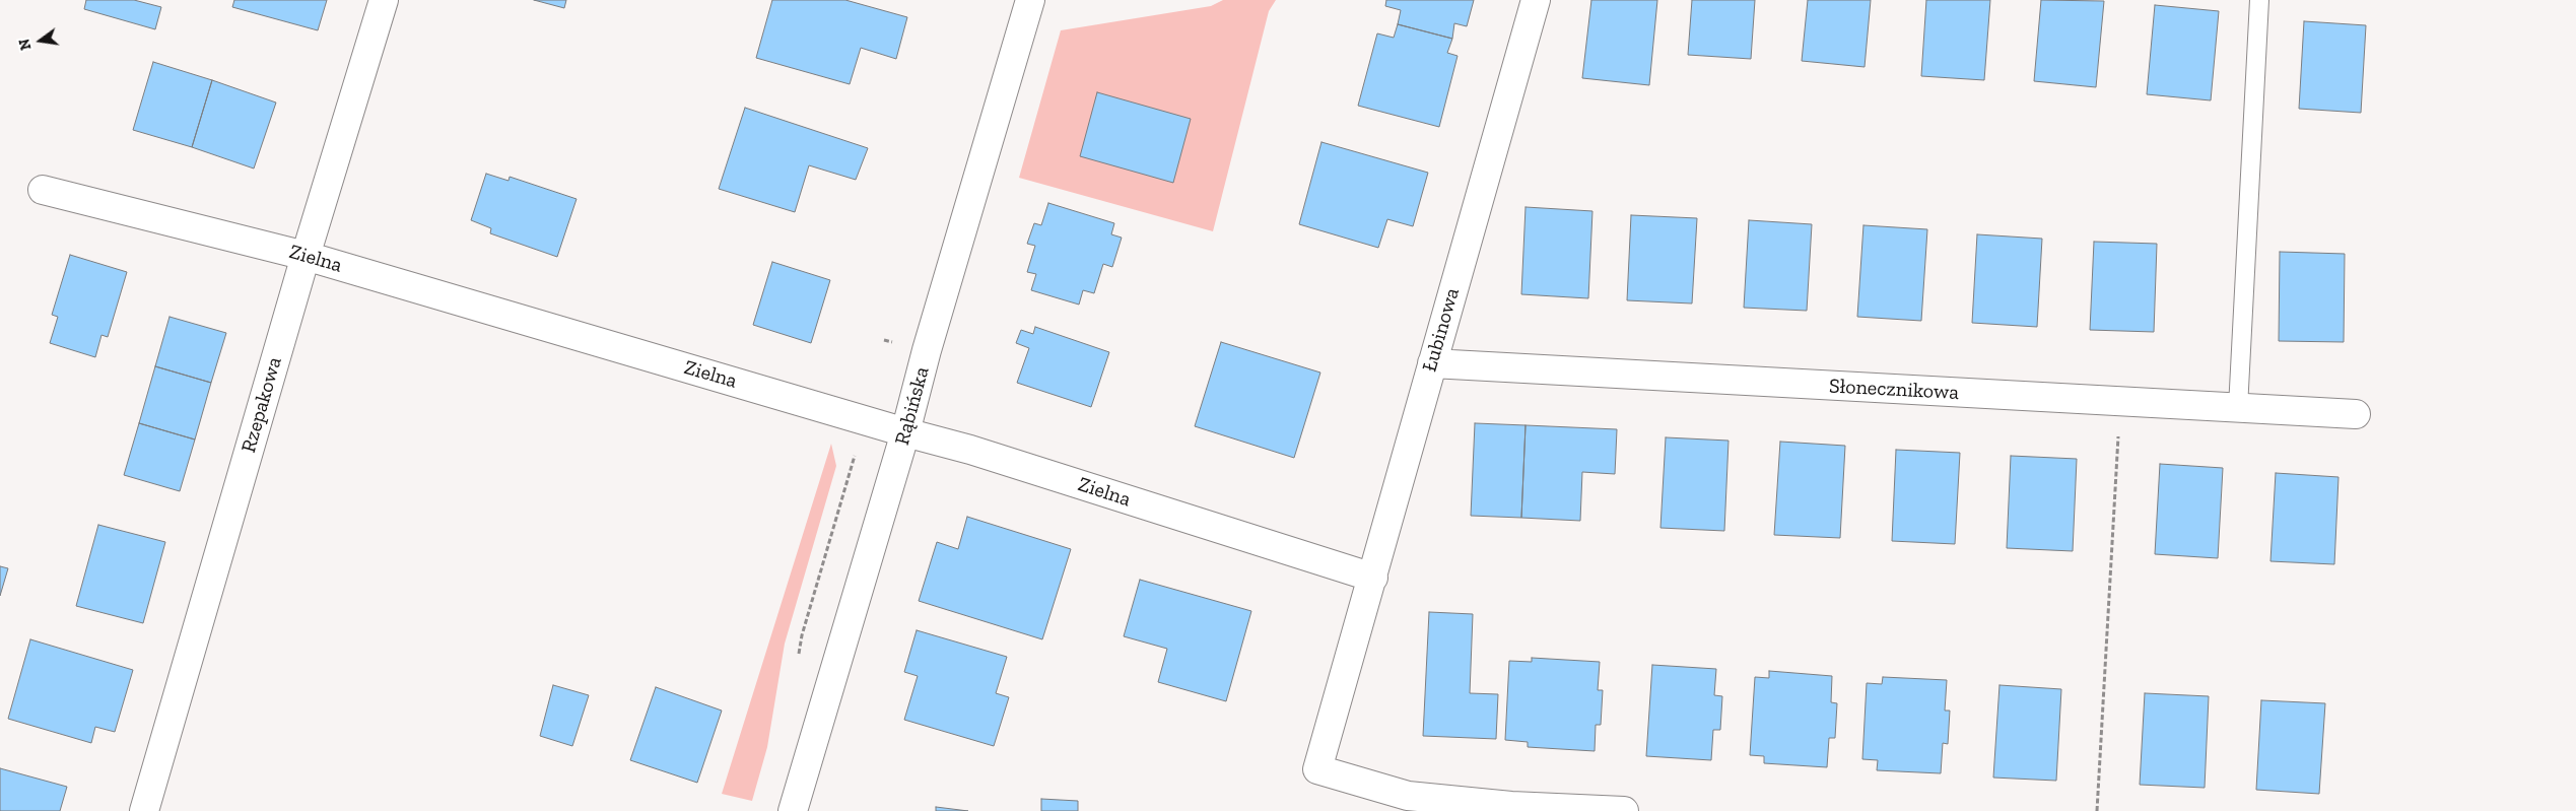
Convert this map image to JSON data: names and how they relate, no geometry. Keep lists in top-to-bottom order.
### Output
{
  "streets": {
    "street": [
      "Zielna",
      "Łubinowa",
      "Słonecznikowa",
      "Rzepakowa",
      "Rąbińska"
    ]
  },
  "crossings": [
    ["Zielna", "Łubinowa"],
    ["Zielna", "Rzepakowa"],
    ["Zielna", "Rąbińska"],
    ["Łubinowa", "Słonecznikowa"]
  ],
  "north": "left"
}
